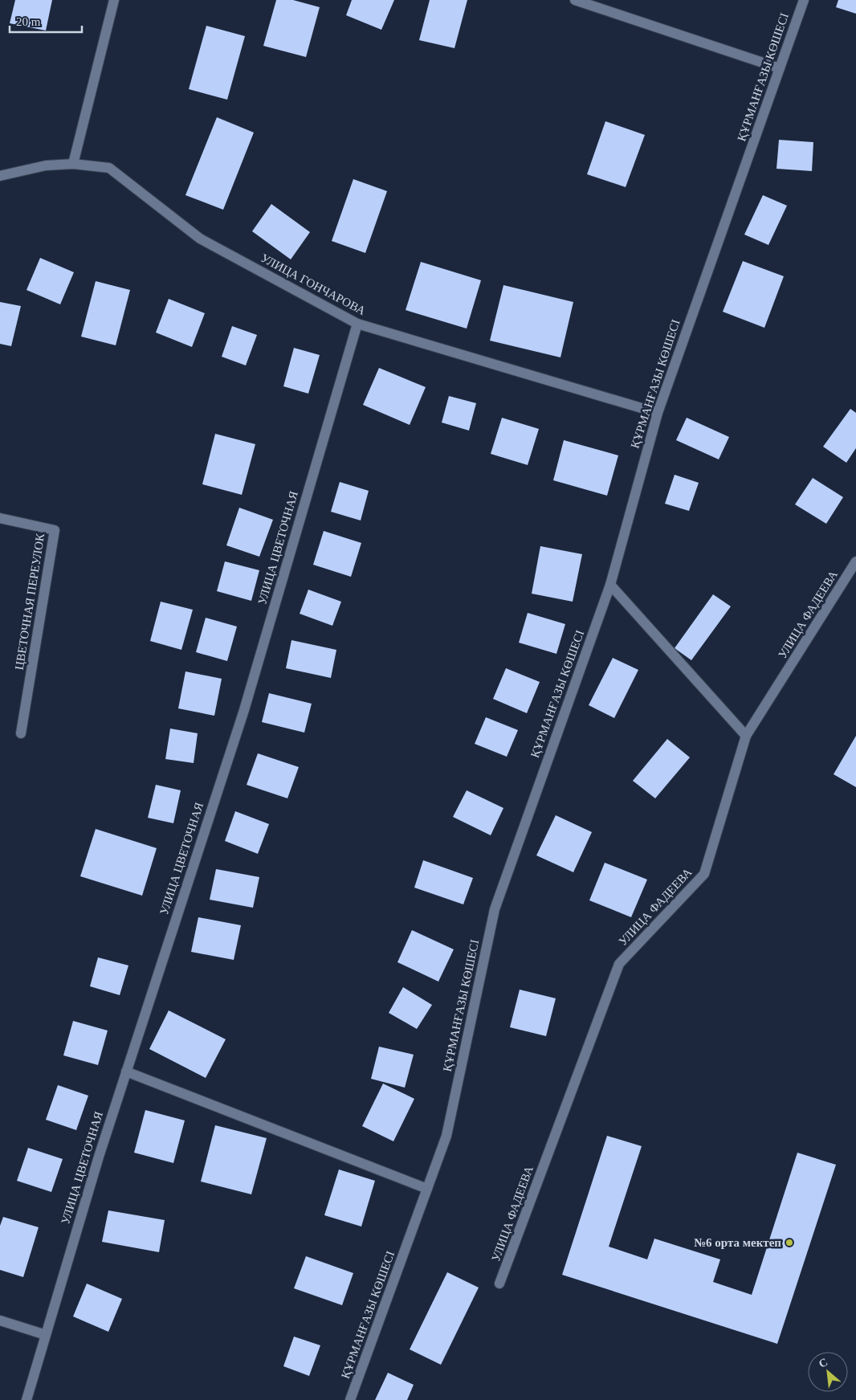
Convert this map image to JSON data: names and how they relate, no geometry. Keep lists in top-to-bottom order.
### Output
{
  "streets": {
    "street": [
      "ҚҰРМАНҒАЗЫ КӨШЕСІ",
      "УЛИЦА ГОНЧАРОВА",
      "УЛИЦА ЦВЕТОЧНАЯ",
      "ЦВЕТОЧНАЯ ПЕРЕУЛОК",
      "УЛИЦА ФАДЕЕВА"
    ]
  },
  "crossings": [
    ["ҚҰРМАНҒАЗЫ КӨШЕСІ", "УЛИЦА ГОНЧАРОВА"],
    ["УЛИЦА ГОНЧАРОВА", "УЛИЦА ЦВЕТОЧНАЯ"]
  ],
  "places": ["№6 орта мектеп"],
  "scale_bar": "20 m",
  "north": "top left"
}
